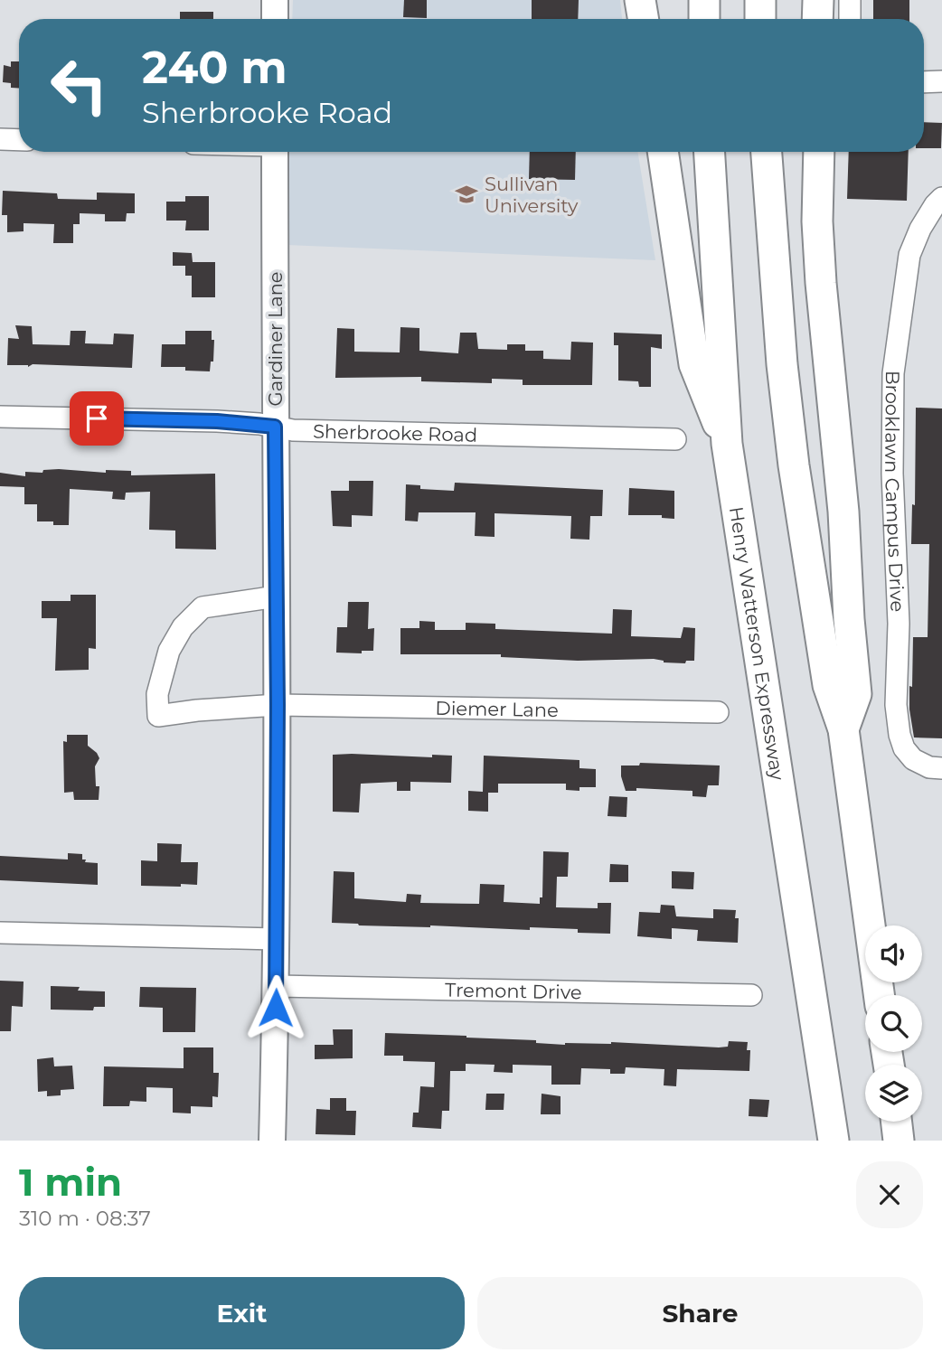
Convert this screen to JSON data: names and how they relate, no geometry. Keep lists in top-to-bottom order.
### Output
{
  "streets": {
    "highway": ["Henry Watterson Expressway"],
    "main road": ["Gardiner Lane"],
    "street": [
      "Sherbrooke Road",
      "Brooklawn Campus Drive",
      "Diemer Lane",
      "Tremont Drive"
    ]
  },
  "crossings": [
    ["Gardiner Lane", "Sherbrooke Road"],
    ["Gardiner Lane", "Diemer Lane"],
    ["Gardiner Lane", "Tremont Drive"]
  ],
  "places": {
    "school or university": ["Sullivan University"]
  },
  "page": {
    "turn": ["240 m", "Sherbrooke Road"],
    "heading": ["1 min", "310 m · 08:37"],
    "buttons": ["Exit", "Share"]
  }
}
